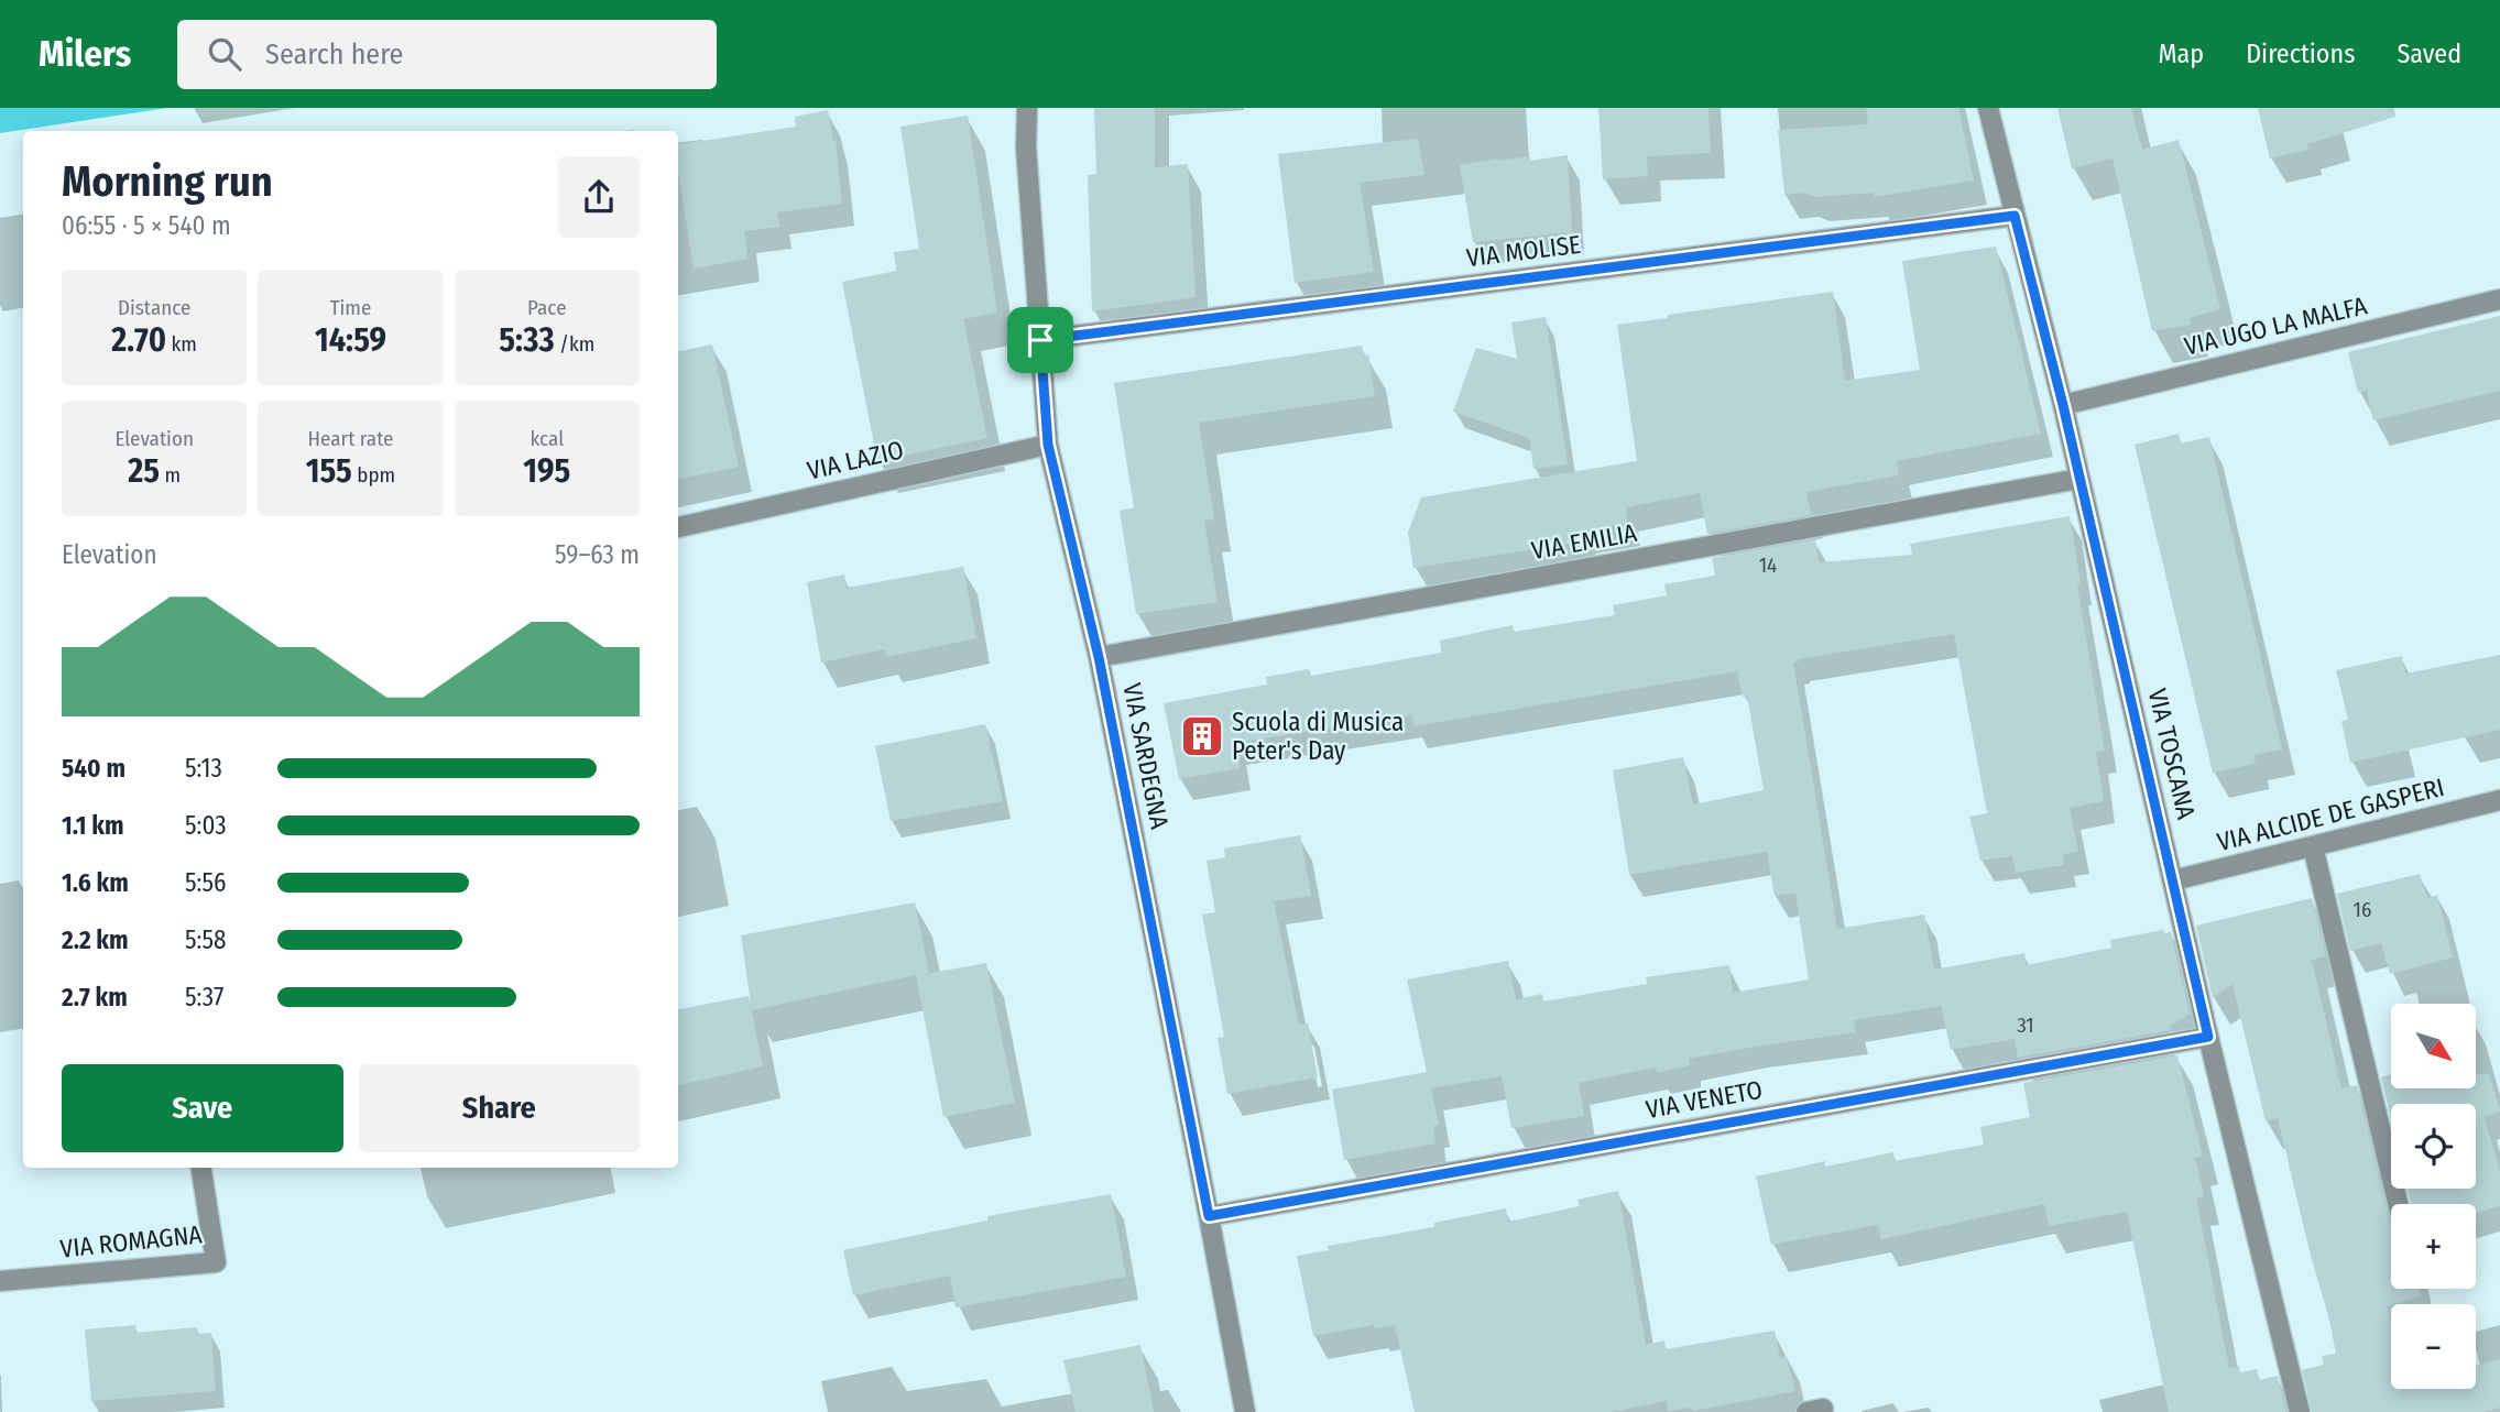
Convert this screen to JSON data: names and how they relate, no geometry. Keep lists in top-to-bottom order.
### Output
{
  "streets": {
    "street": [
      "VIA MOLISE",
      "VIA UGO LA MALFA",
      "VIA LAZIO",
      "VIA EMILIA",
      "VIA TOSCANA",
      "VIA SARDEGNA",
      "VIA ALCIDE DE GASPERI",
      "VIA VENETO",
      "VIA ROMAGNA"
    ]
  },
  "crossings": [
    ["VIA MOLISE", "VIA TOSCANA"],
    ["VIA MOLISE", "VIA SARDEGNA"],
    ["VIA UGO LA MALFA", "VIA TOSCANA"],
    ["VIA LAZIO", "VIA SARDEGNA"],
    ["VIA EMILIA", "VIA TOSCANA"],
    ["VIA EMILIA", "VIA SARDEGNA"],
    ["VIA TOSCANA", "VIA ALCIDE DE GASPERI"],
    ["VIA TOSCANA", "VIA VENETO"],
    ["VIA SARDEGNA", "VIA VENETO"]
  ],
  "places": {
    "building": ["Scuola di Musica Peter's Day"]
  },
  "house_numbers": ["14", "16", "31"],
  "north": "bottom right",
  "page": {
    "header": "Milers",
    "search": "Search here",
    "nav": ["Map", "Directions", "Saved"],
    "heading": ["Morning run", "06:55 · 5 × 540 m"],
    "stats": [
      ["Distance", "2.70 km"],
      ["Time", "14:59"],
      ["Pace", "5:33 /km"],
      ["Elevation", "25 m"],
      ["Heart rate", "155 bpm"],
      ["kcal", "195"]
    ],
    "chart": ["Elevation", "59–63 m"],
    "list": [
      {
        "name": "540 m",
        "note": "5:13"
      },
      {
        "name": "1.1 km",
        "note": "5:03"
      },
      {
        "name": "1.6 km",
        "note": "5:56"
      },
      {
        "name": "2.2 km",
        "note": "5:58"
      },
      {
        "name": "2.7 km",
        "note": "5:37"
      }
    ],
    "map_buttons": ["+", "−"],
    "buttons": ["Save", "Share"]
  }
}
